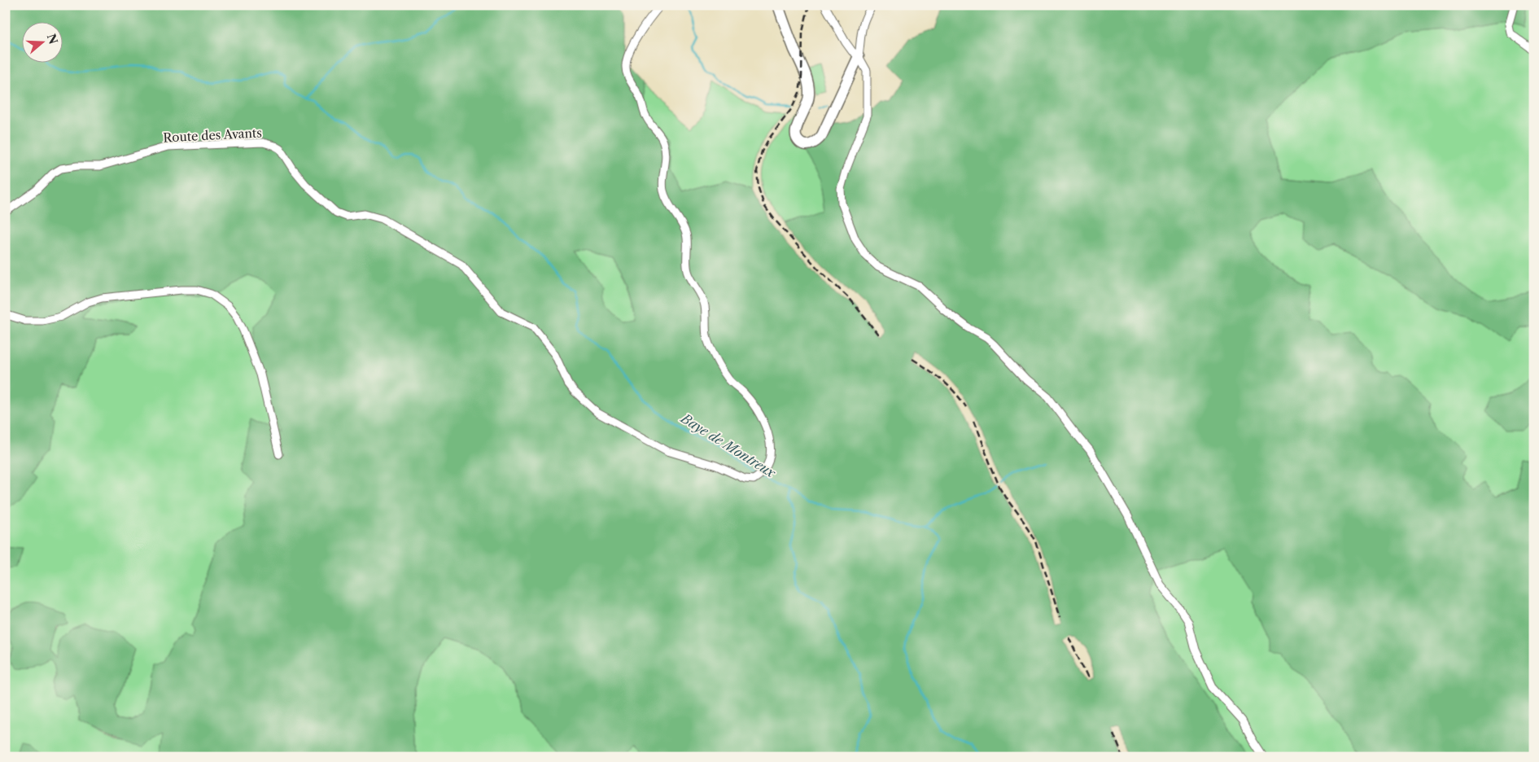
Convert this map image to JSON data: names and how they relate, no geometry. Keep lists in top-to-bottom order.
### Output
{
  "streets": {
    "street": ["Route des Avants"]
  },
  "water": ["Baye de Montreux"],
  "north": "right"
}
